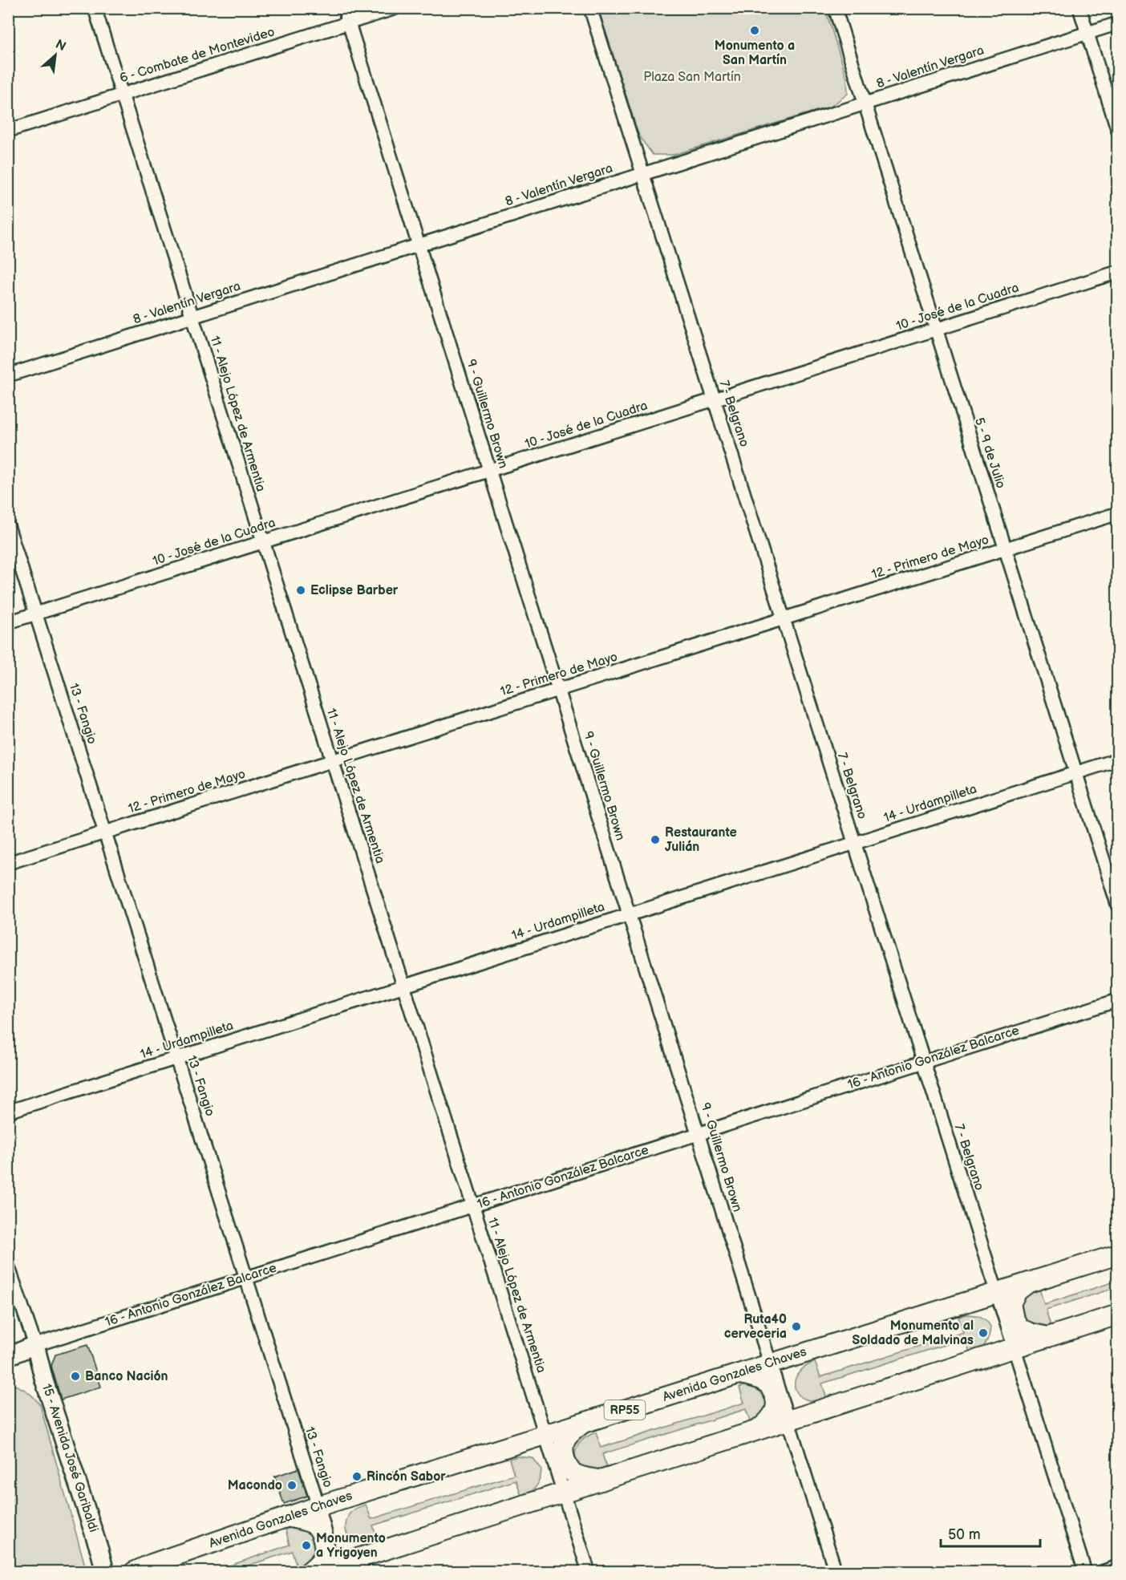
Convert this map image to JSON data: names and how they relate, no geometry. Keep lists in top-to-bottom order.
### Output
{
  "streets": {
    "main road": ["Avenida Gonzales Chaves", "RP55"],
    "street": [
      "6 - Combate de Montevideo",
      "8 - Valentín Vergara",
      "10 - José de la Cuadra",
      "11 - Alejo López de Armentia",
      "9 - Guillermo Brown",
      "7 - Belgrano",
      "5 - 9 de Julio",
      "12 - Primero de Mayo",
      "13 - Fangio",
      "14 - Urdampilleta",
      "16 - Antonio González Balcarce",
      "15 - Avenida José Garibaldi"
    ]
  },
  "crossings": [
    ["6 - Combate de Montevideo", "11 - Alejo López de Armentia"],
    ["6 - Combate de Montevideo", "9 - Guillermo Brown"],
    ["8 - Valentín Vergara", "11 - Alejo López de Armentia"],
    ["8 - Valentín Vergara", "9 - Guillermo Brown"],
    ["8 - Valentín Vergara", "7 - Belgrano"],
    ["8 - Valentín Vergara", "5 - 9 de Julio"],
    ["10 - José de la Cuadra", "11 - Alejo López de Armentia"],
    ["10 - José de la Cuadra", "9 - Guillermo Brown"],
    ["10 - José de la Cuadra", "7 - Belgrano"],
    ["10 - José de la Cuadra", "5 - 9 de Julio"],
    ["10 - José de la Cuadra", "13 - Fangio"],
    ["11 - Alejo López de Armentia", "12 - Primero de Mayo"],
    ["11 - Alejo López de Armentia", "14 - Urdampilleta"],
    ["11 - Alejo López de Armentia", "16 - Antonio González Balcarce"],
    ["11 - Alejo López de Armentia", "Avenida Gonzales Chaves"],
    ["9 - Guillermo Brown", "12 - Primero de Mayo"],
    ["9 - Guillermo Brown", "14 - Urdampilleta"],
    ["9 - Guillermo Brown", "16 - Antonio González Balcarce"],
    ["9 - Guillermo Brown", "Avenida Gonzales Chaves"],
    ["7 - Belgrano", "12 - Primero de Mayo"],
    ["7 - Belgrano", "14 - Urdampilleta"],
    ["7 - Belgrano", "16 - Antonio González Balcarce"],
    ["7 - Belgrano", "Avenida Gonzales Chaves"],
    ["5 - 9 de Julio", "12 - Primero de Mayo"],
    ["5 - 9 de Julio", "14 - Urdampilleta"],
    ["12 - Primero de Mayo", "13 - Fangio"],
    ["13 - Fangio", "14 - Urdampilleta"],
    ["13 - Fangio", "16 - Antonio González Balcarce"],
    ["13 - Fangio", "Avenida Gonzales Chaves"],
    ["16 - Antonio González Balcarce", "15 - Avenida José Garibaldi"]
  ],
  "parks": ["Plaza San Martín"],
  "places": [
    "Monumento a San Martín",
    "Eclipse Barber",
    "Restaurante Julián",
    "Ruta40 cerveceria",
    "Monumento al Soldado de Malvinas",
    "Banco Nación",
    "Rincón Sabor",
    "Macondo",
    "Monumento a Yrigoyen"
  ],
  "scale_bar": "50 m",
  "north": "top right"
}
